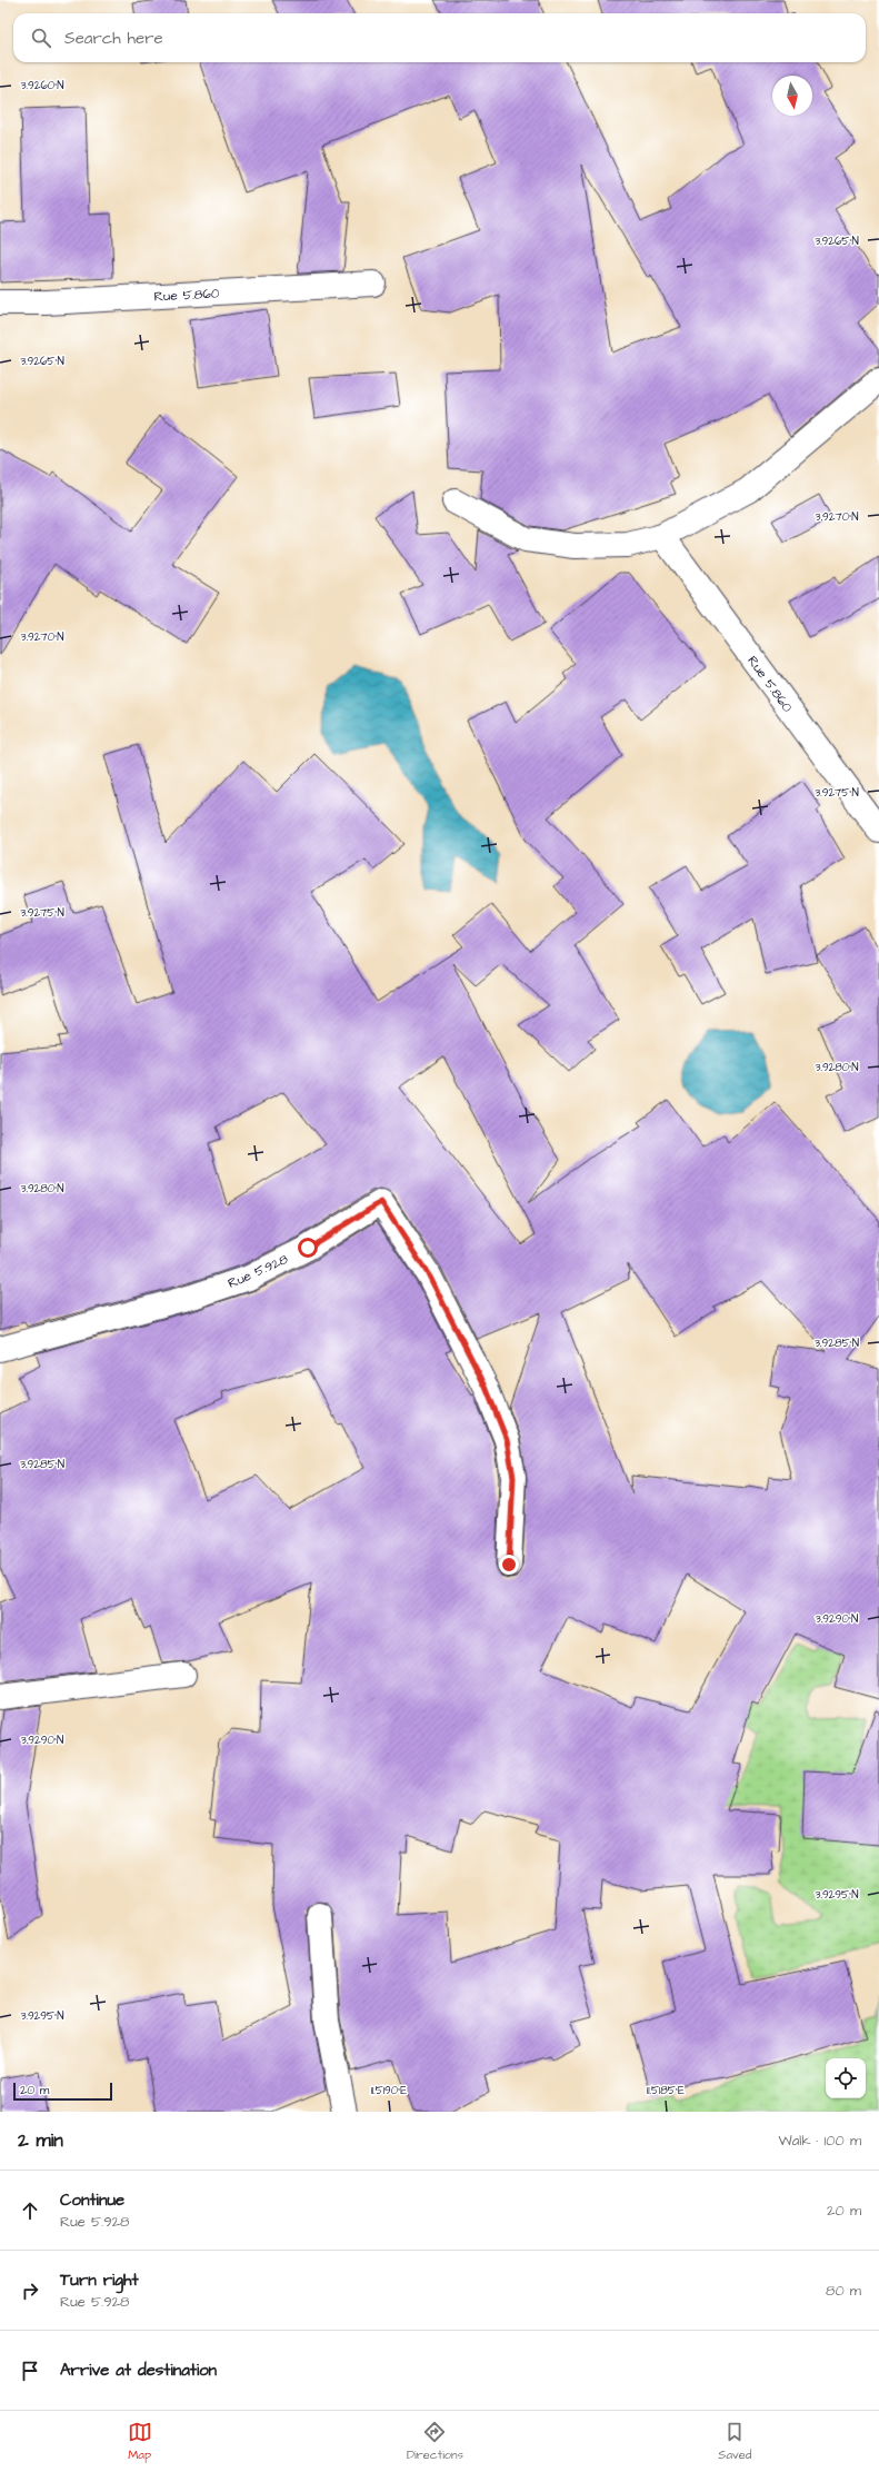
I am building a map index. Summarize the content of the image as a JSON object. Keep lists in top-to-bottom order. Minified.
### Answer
{"streets":{"street":["Rue 5.860","Rue 5.928"]},"scale_bar":"20 m","north":"bottom","page":{"search":"Search here","scale":"20 m","heading":["2 min","Walk · 100 m"],"list":[["Continue","Rue 5.928","20 m"],["Turn right","Rue 5.928","80 m"],"Arrive at destination"],"nav":["Map","Directions","Saved"]},"coordinates":["3.9260°N","3.9265°N","3.9270°N","3.9275°N","3.9280°N","3.9285°N","3.9290°N","3.9295°N","11.5190°E","11.5185°E"]}
